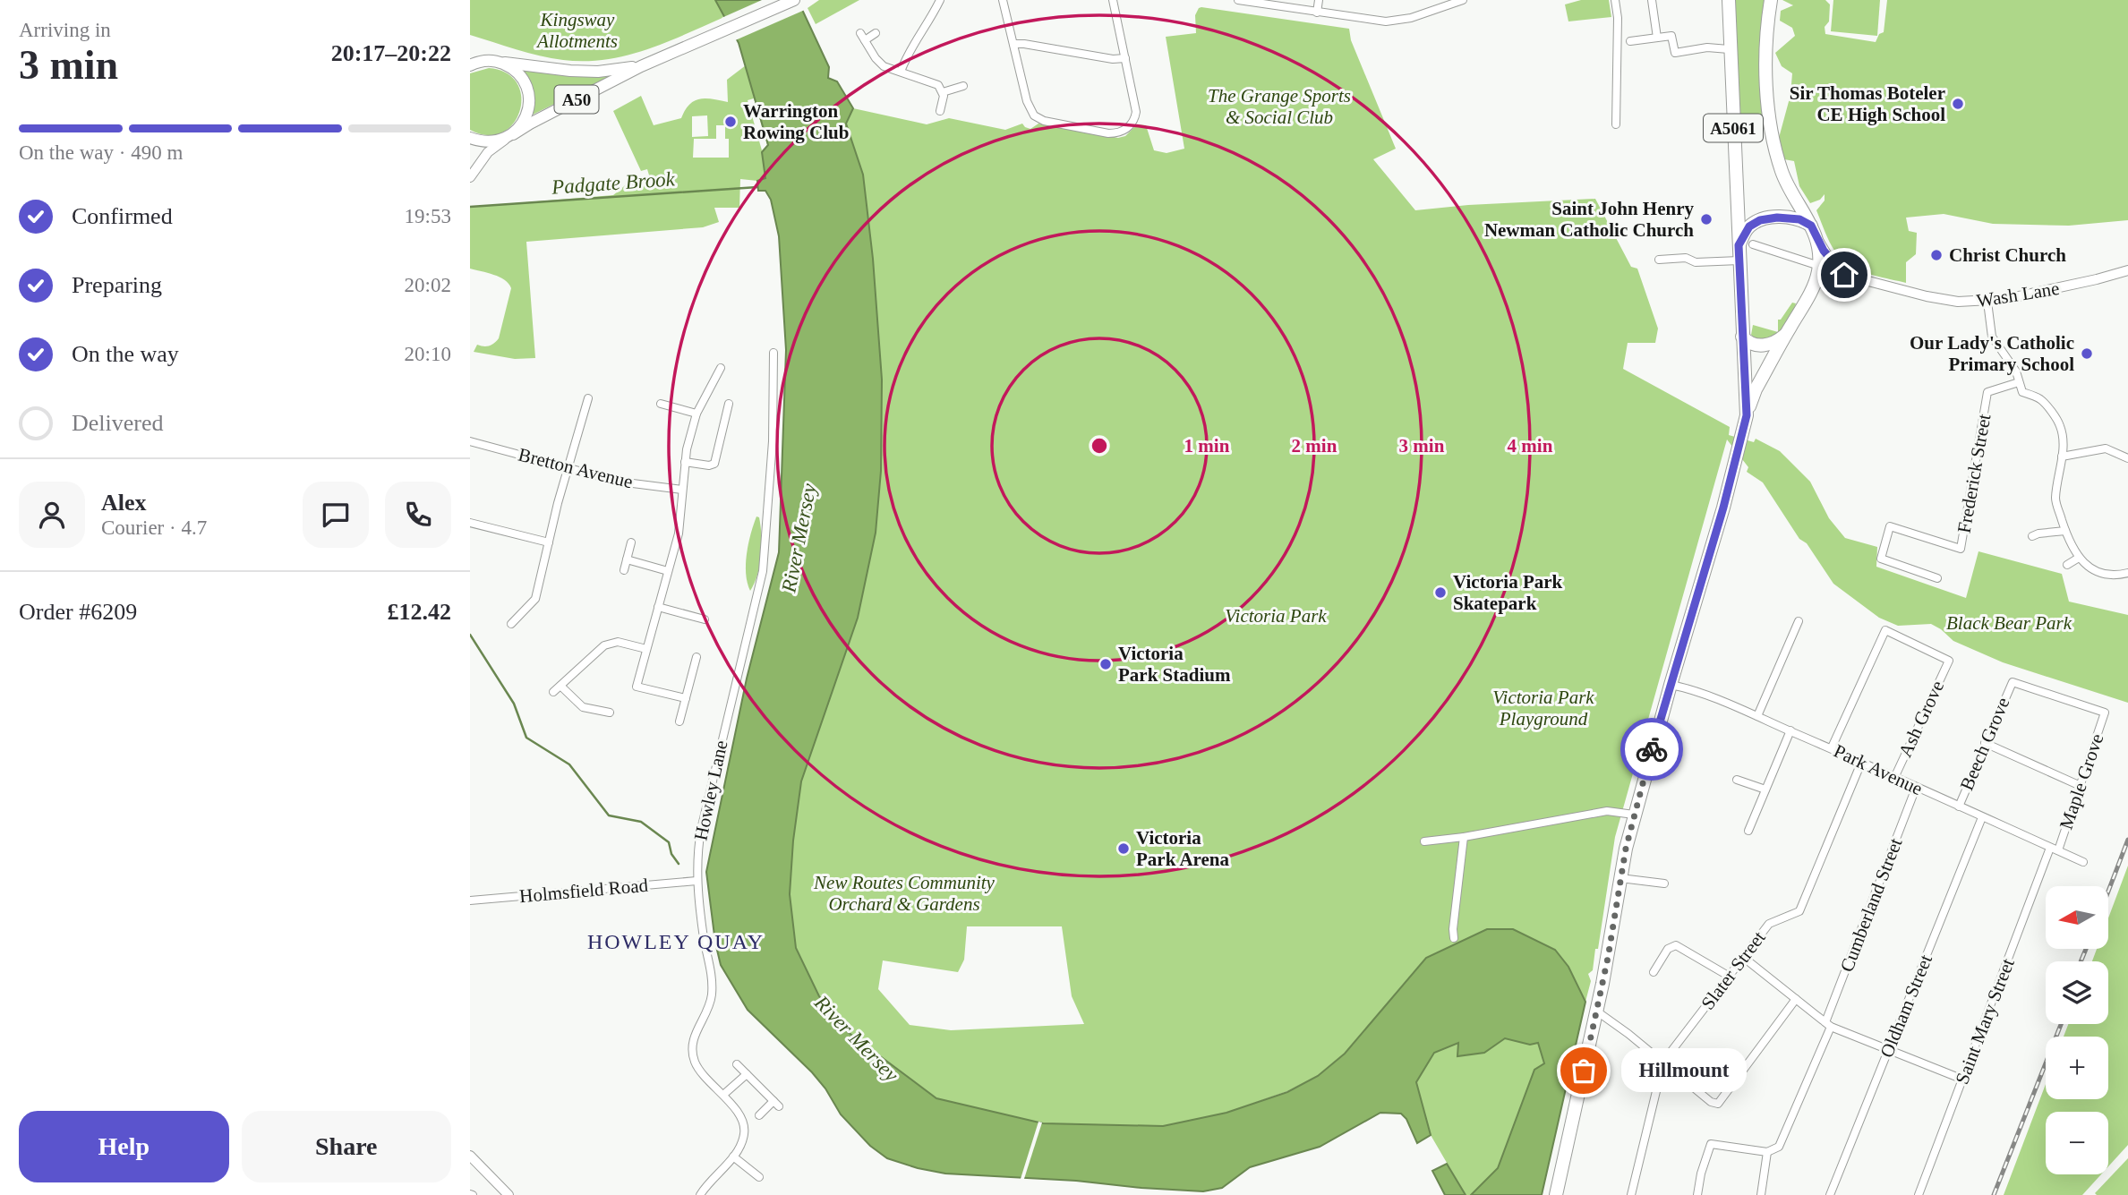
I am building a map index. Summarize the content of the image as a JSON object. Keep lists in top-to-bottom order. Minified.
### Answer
{"streets":{"highway":["A5061"],"main road":["A50"],"street":["Wash Lane","Bretton Avenue","Frederick Street","Ash Grove","Beech Grove","Park Avenue","Maple Grove","Howley Lane","Holmsfield Road","Cumberland Street","Slater Street","Oldham Street","Saint Mary Street"]},"crossings":[["A5061","Park Avenue"],["Ash Grove","Park Avenue"],["Beech Grove","Park Avenue"],["Beech Grove","Maple Grove"],["Park Avenue","Maple Grove"],["Park Avenue","Cumberland Street"],["Park Avenue","Slater Street"],["Park Avenue","Oldham Street"],["Park Avenue","Saint Mary Street"],["Maple Grove","Saint Mary Street"],["Howley Lane","Holmsfield Road"]],"districts":["HOWLEY QUAY"],"water":["Padgate Brook","River Mersey"],"parks":["Kingsway Allotments","The Grange Sports & Social Club","Victoria Park","Black Bear Park","Victoria Park Playground","New Routes Community Orchard & Gardens"],"places":["Sir Thomas Boteler CE High School","Warrington Rowing Club","Saint John Henry Newman Catholic Church","Christ Church","Our Lady's Catholic Primary School","Victoria Park Skatepark","Victoria Park Stadium","Victoria Park Arena","Hillmount"],"north":"left","page":{"heading":["3 min","Arriving in","20:17–20:22"],"panel":["Alex","Courier · 4.7","Order #6209","£12.42"],"bar":"On the way · 490 m","list":[["Confirmed","19:53"],["Preparing","20:02"],["On the way","20:10"],"Delivered"],"map_buttons":["+","−"],"bubble":"Hillmount","buttons":["Help","Share"]},"rings":["1 min","2 min","3 min","4 min"]}
